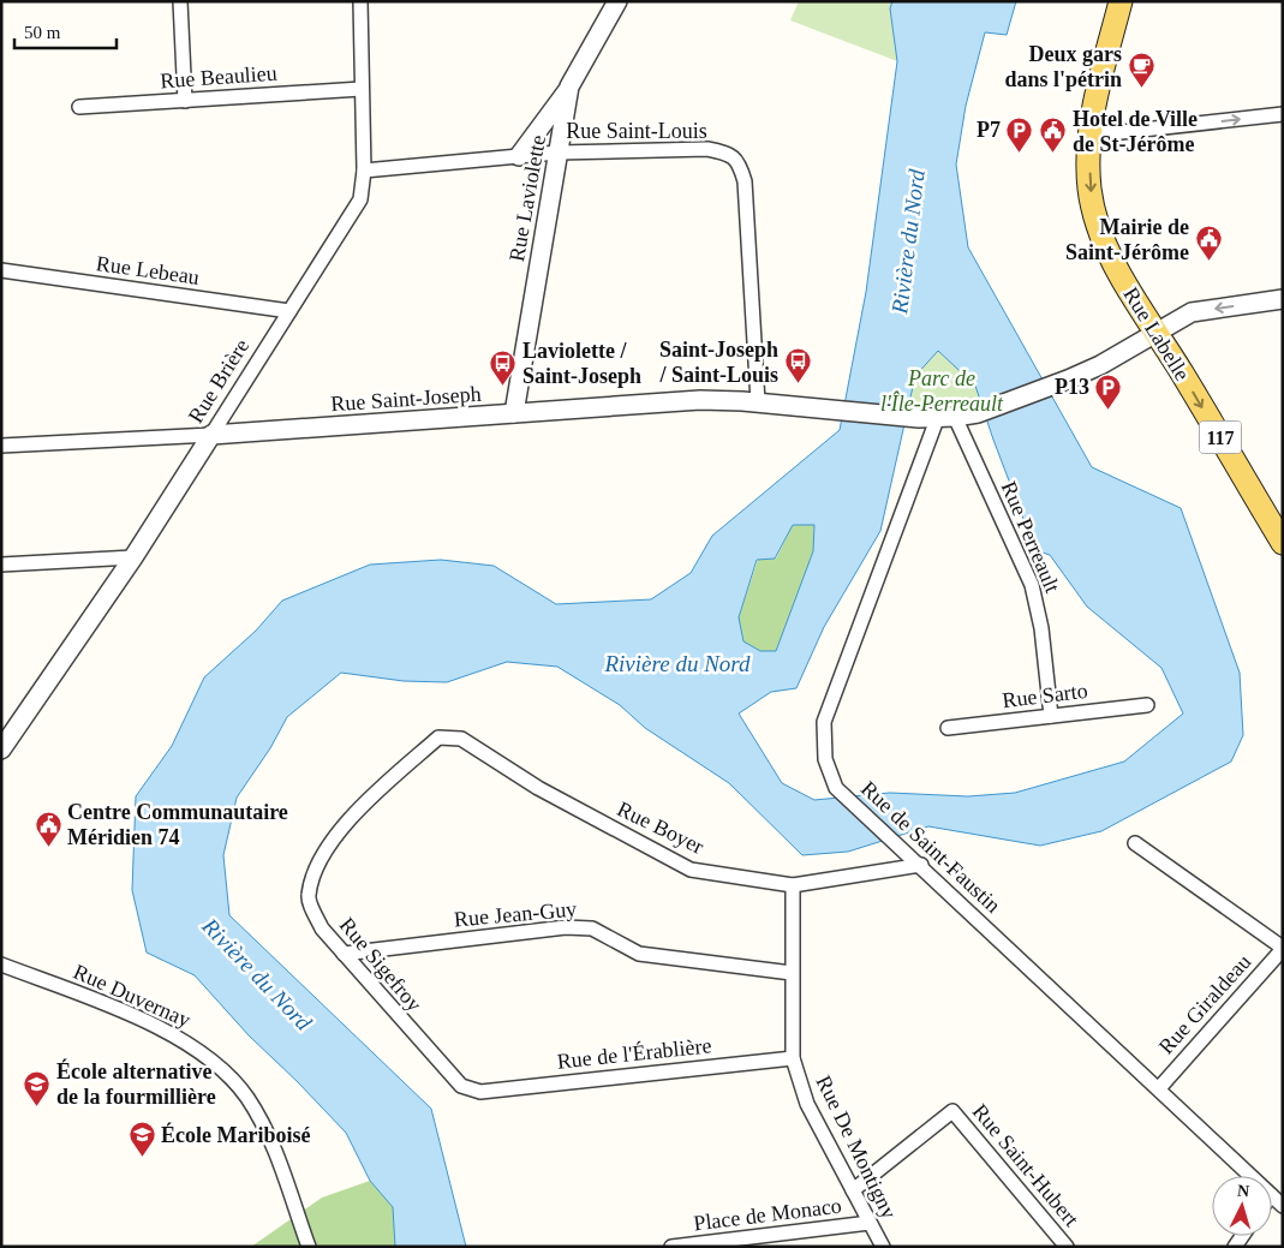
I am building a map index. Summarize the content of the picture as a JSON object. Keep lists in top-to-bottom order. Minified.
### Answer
{"streets":{"main road":["Rue Labelle","117"],"street":["Rue Beaulieu","Rue Saint-Louis","Rue Laviolette","Rue Lebeau","Rue Brière","Rue Saint-Joseph","Rue Perreault","Rue Sarto","Rue Boyer","Rue de Saint-Faustin","Rue Jean-Guy","Rue Sigefroy","Rue Duvernay","Rue Giraldeau","Rue de l'Érablière","Rue De Montigny","Rue Saint-Hubert","Place de Monaco"]},"crossings":[["Rue Beaulieu","Rue Brière"],["Rue Saint-Louis","Rue Laviolette"],["Rue Saint-Louis","Rue Brière"],["Rue Saint-Louis","Rue Saint-Joseph"],["Rue Laviolette","Rue Saint-Joseph"],["Rue Lebeau","Rue Brière"],["Rue Brière","Rue Saint-Joseph"],["Rue Saint-Joseph","Rue Perreault"],["Rue Saint-Joseph","Rue de Saint-Faustin"],["Rue Perreault","Rue Sarto"],["Rue Perreault","Rue de Saint-Faustin"],["Rue Boyer","Rue de Saint-Faustin"],["Rue Boyer","Rue Sigefroy"],["Rue Boyer","Rue De Montigny"],["Rue de Saint-Faustin","Rue Giraldeau"],["Rue Jean-Guy","Rue Sigefroy"],["Rue Jean-Guy","Rue De Montigny"],["Rue Sigefroy","Rue de l'Érablière"],["Rue de l'Érablière","Rue De Montigny"],["Rue De Montigny","Rue Saint-Hubert"],["Rue De Montigny","Place de Monaco"]],"one_way":["Rue Labelle"],"water":["Rivière du Nord"],"parks":["Parc de l'Île-Perreault"],"places":{"cafe":["Deux gars dans l'pétrin"],"parking":["P7","P13"],"public building":["Hotel de Ville de St-Jérôme","Mairie de Saint-Jérôme","Centre Communautaire Méridien 74"],"bus stop":["Saint-Joseph / Saint-Louis","Laviolette / Saint-Joseph"],"school or university":["École alternative de la fourmillière","École Mariboisé"]},"scale_bar":"50 m","north":"top"}
